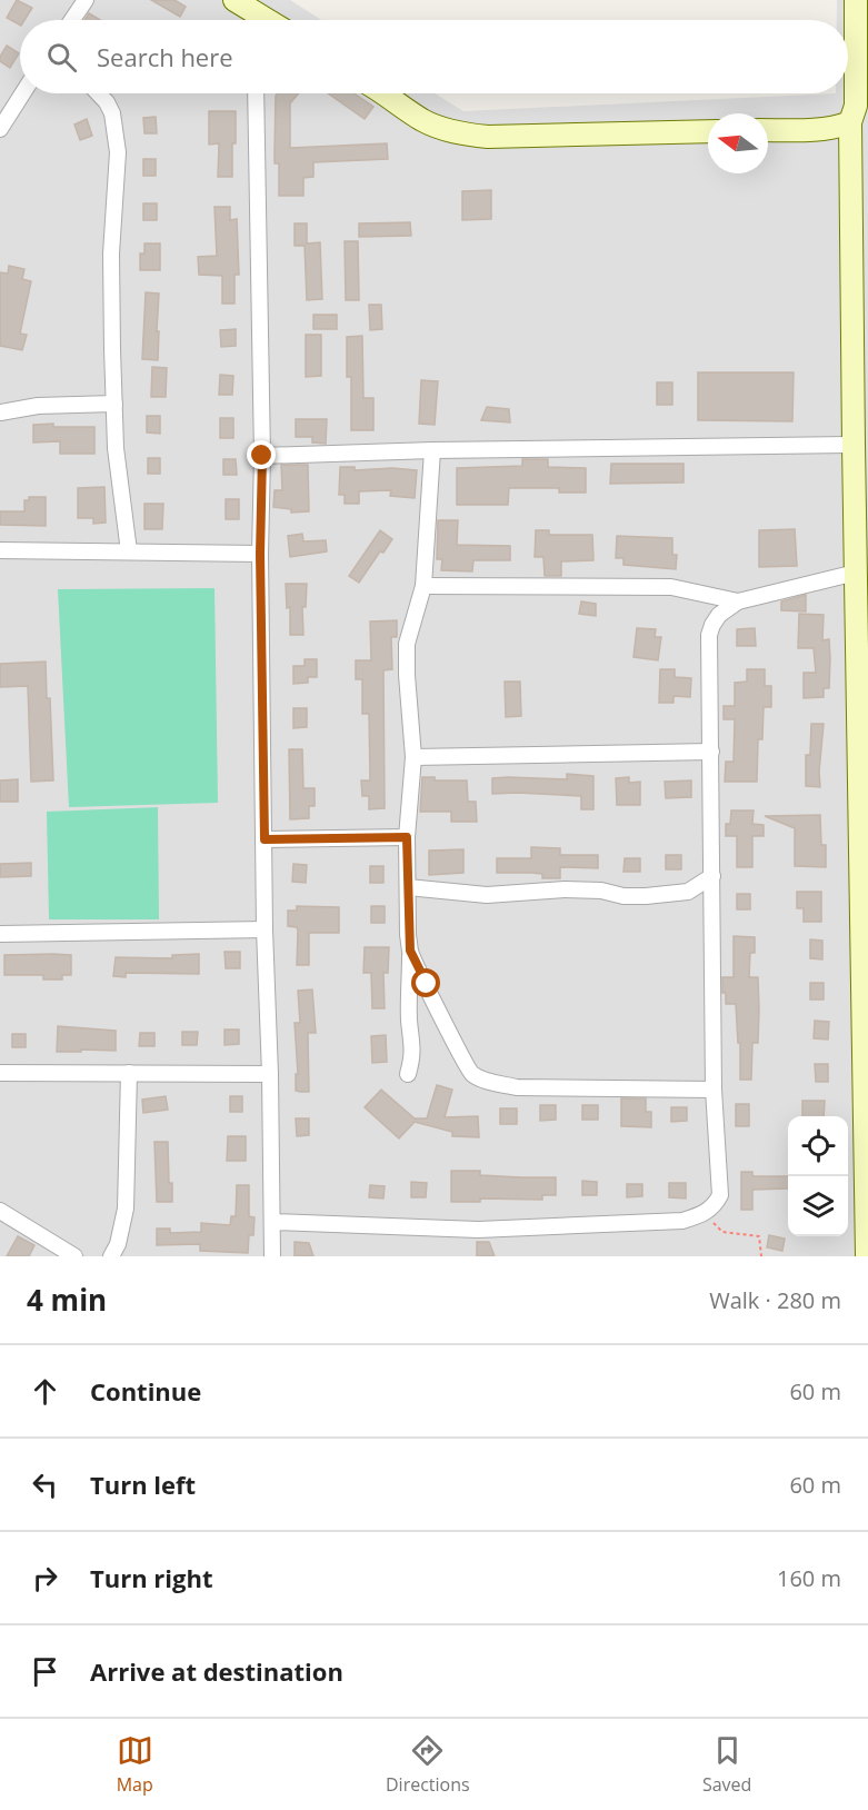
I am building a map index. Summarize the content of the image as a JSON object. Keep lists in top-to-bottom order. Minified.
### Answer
{"north":"left","page":{"search":"Search here","heading":["4 min","Walk · 280 m"],"list":[["Continue","60 m"],["Turn left","60 m"],["Turn right","160 m"],"Arrive at destination"],"nav":["Map","Directions","Saved"]}}
